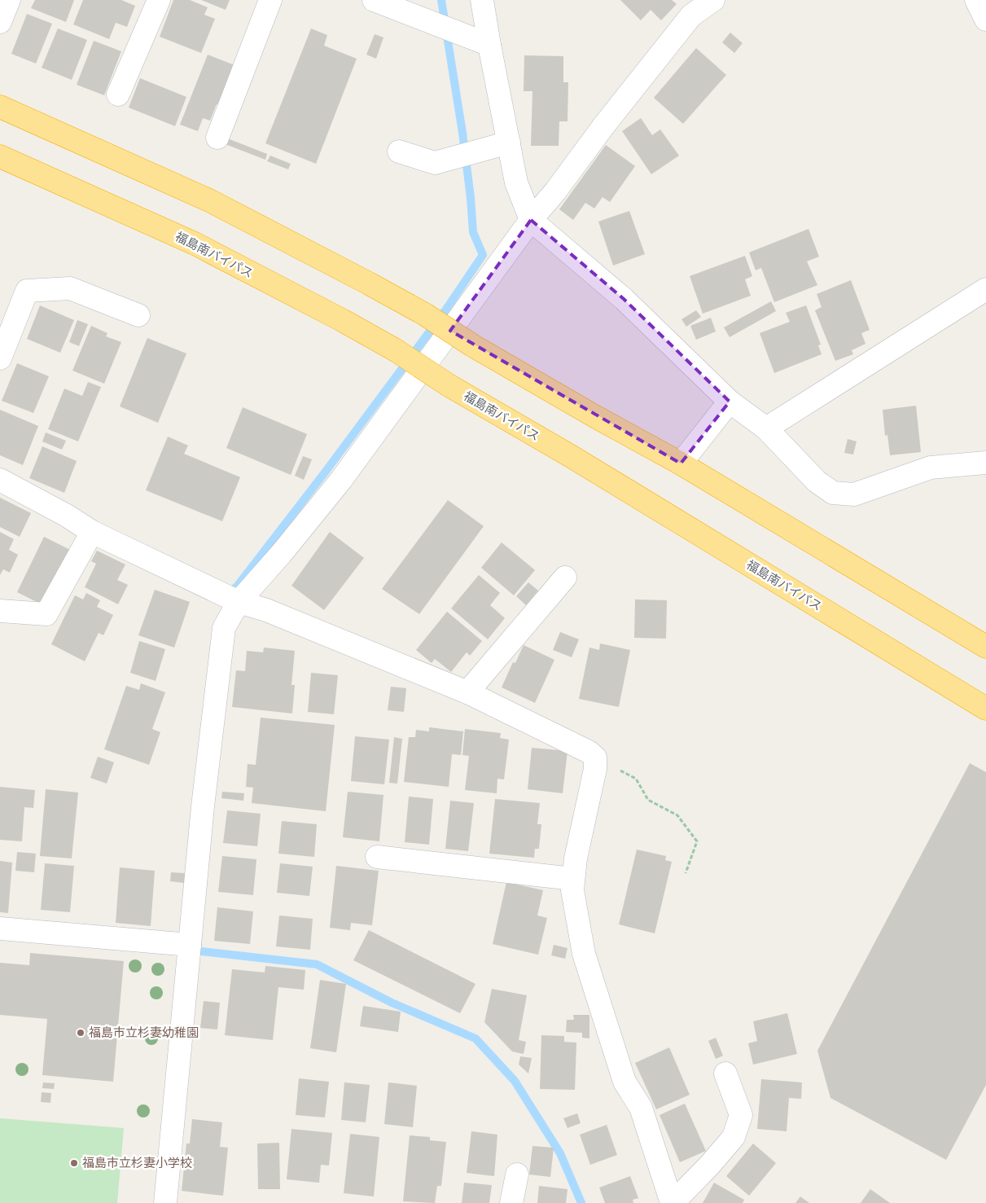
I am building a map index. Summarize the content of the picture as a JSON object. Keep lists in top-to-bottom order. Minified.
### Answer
{"streets":{"highway":["福島南バイパス"]},"places":["福島市立杉妻幼稚園","福島市立杉妻小学校"]}
